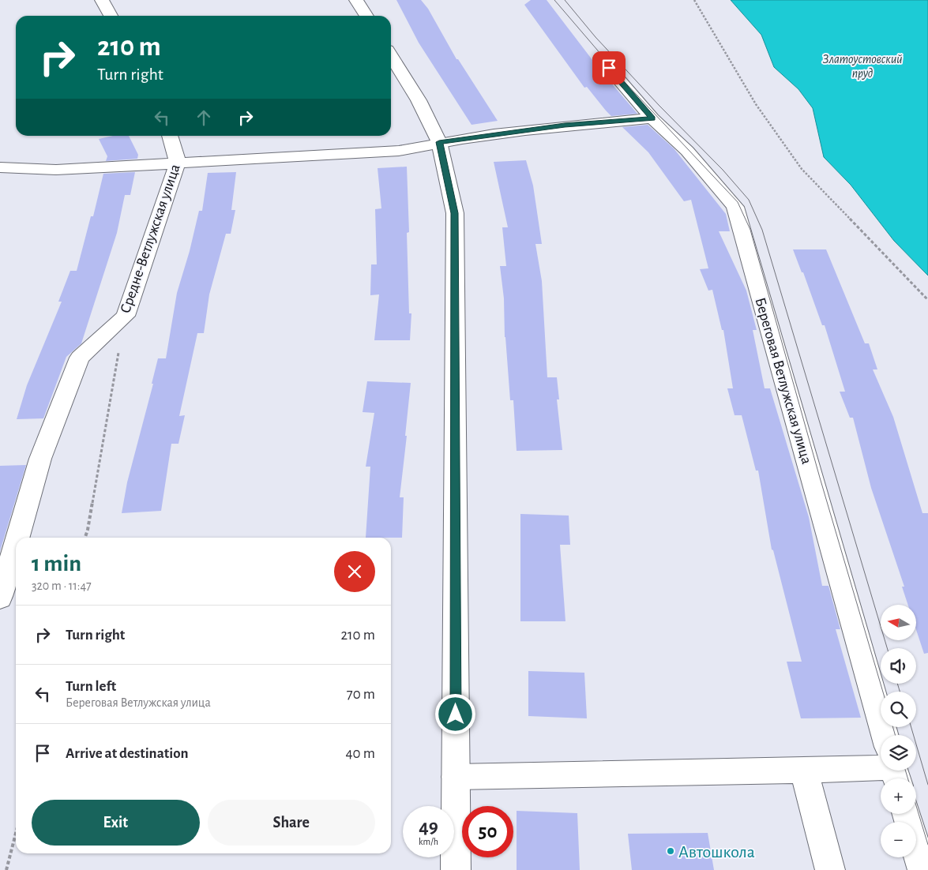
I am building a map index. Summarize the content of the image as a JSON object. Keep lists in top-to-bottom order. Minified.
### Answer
{"streets":{"street":["Средне-Ветлужская улица","Береговая Ветлужская улица"]},"water":["Златоустовский пруд"],"places":["Автошкола"],"north":"left","page":{"turn":["210 m","Turn right"],"heading":["1 min","320 m · 11:47"],"map_buttons":["+","−"],"list":[{"name":"Turn right","value":"210 m"},{"name":"Turn left","note":"Береговая Ветлужская улица","value":"70 m"},{"name":"Arrive at destination","value":"40 m"}],"buttons":["Exit","Share"],"speed":"49 km/h","limit":"50"}}
